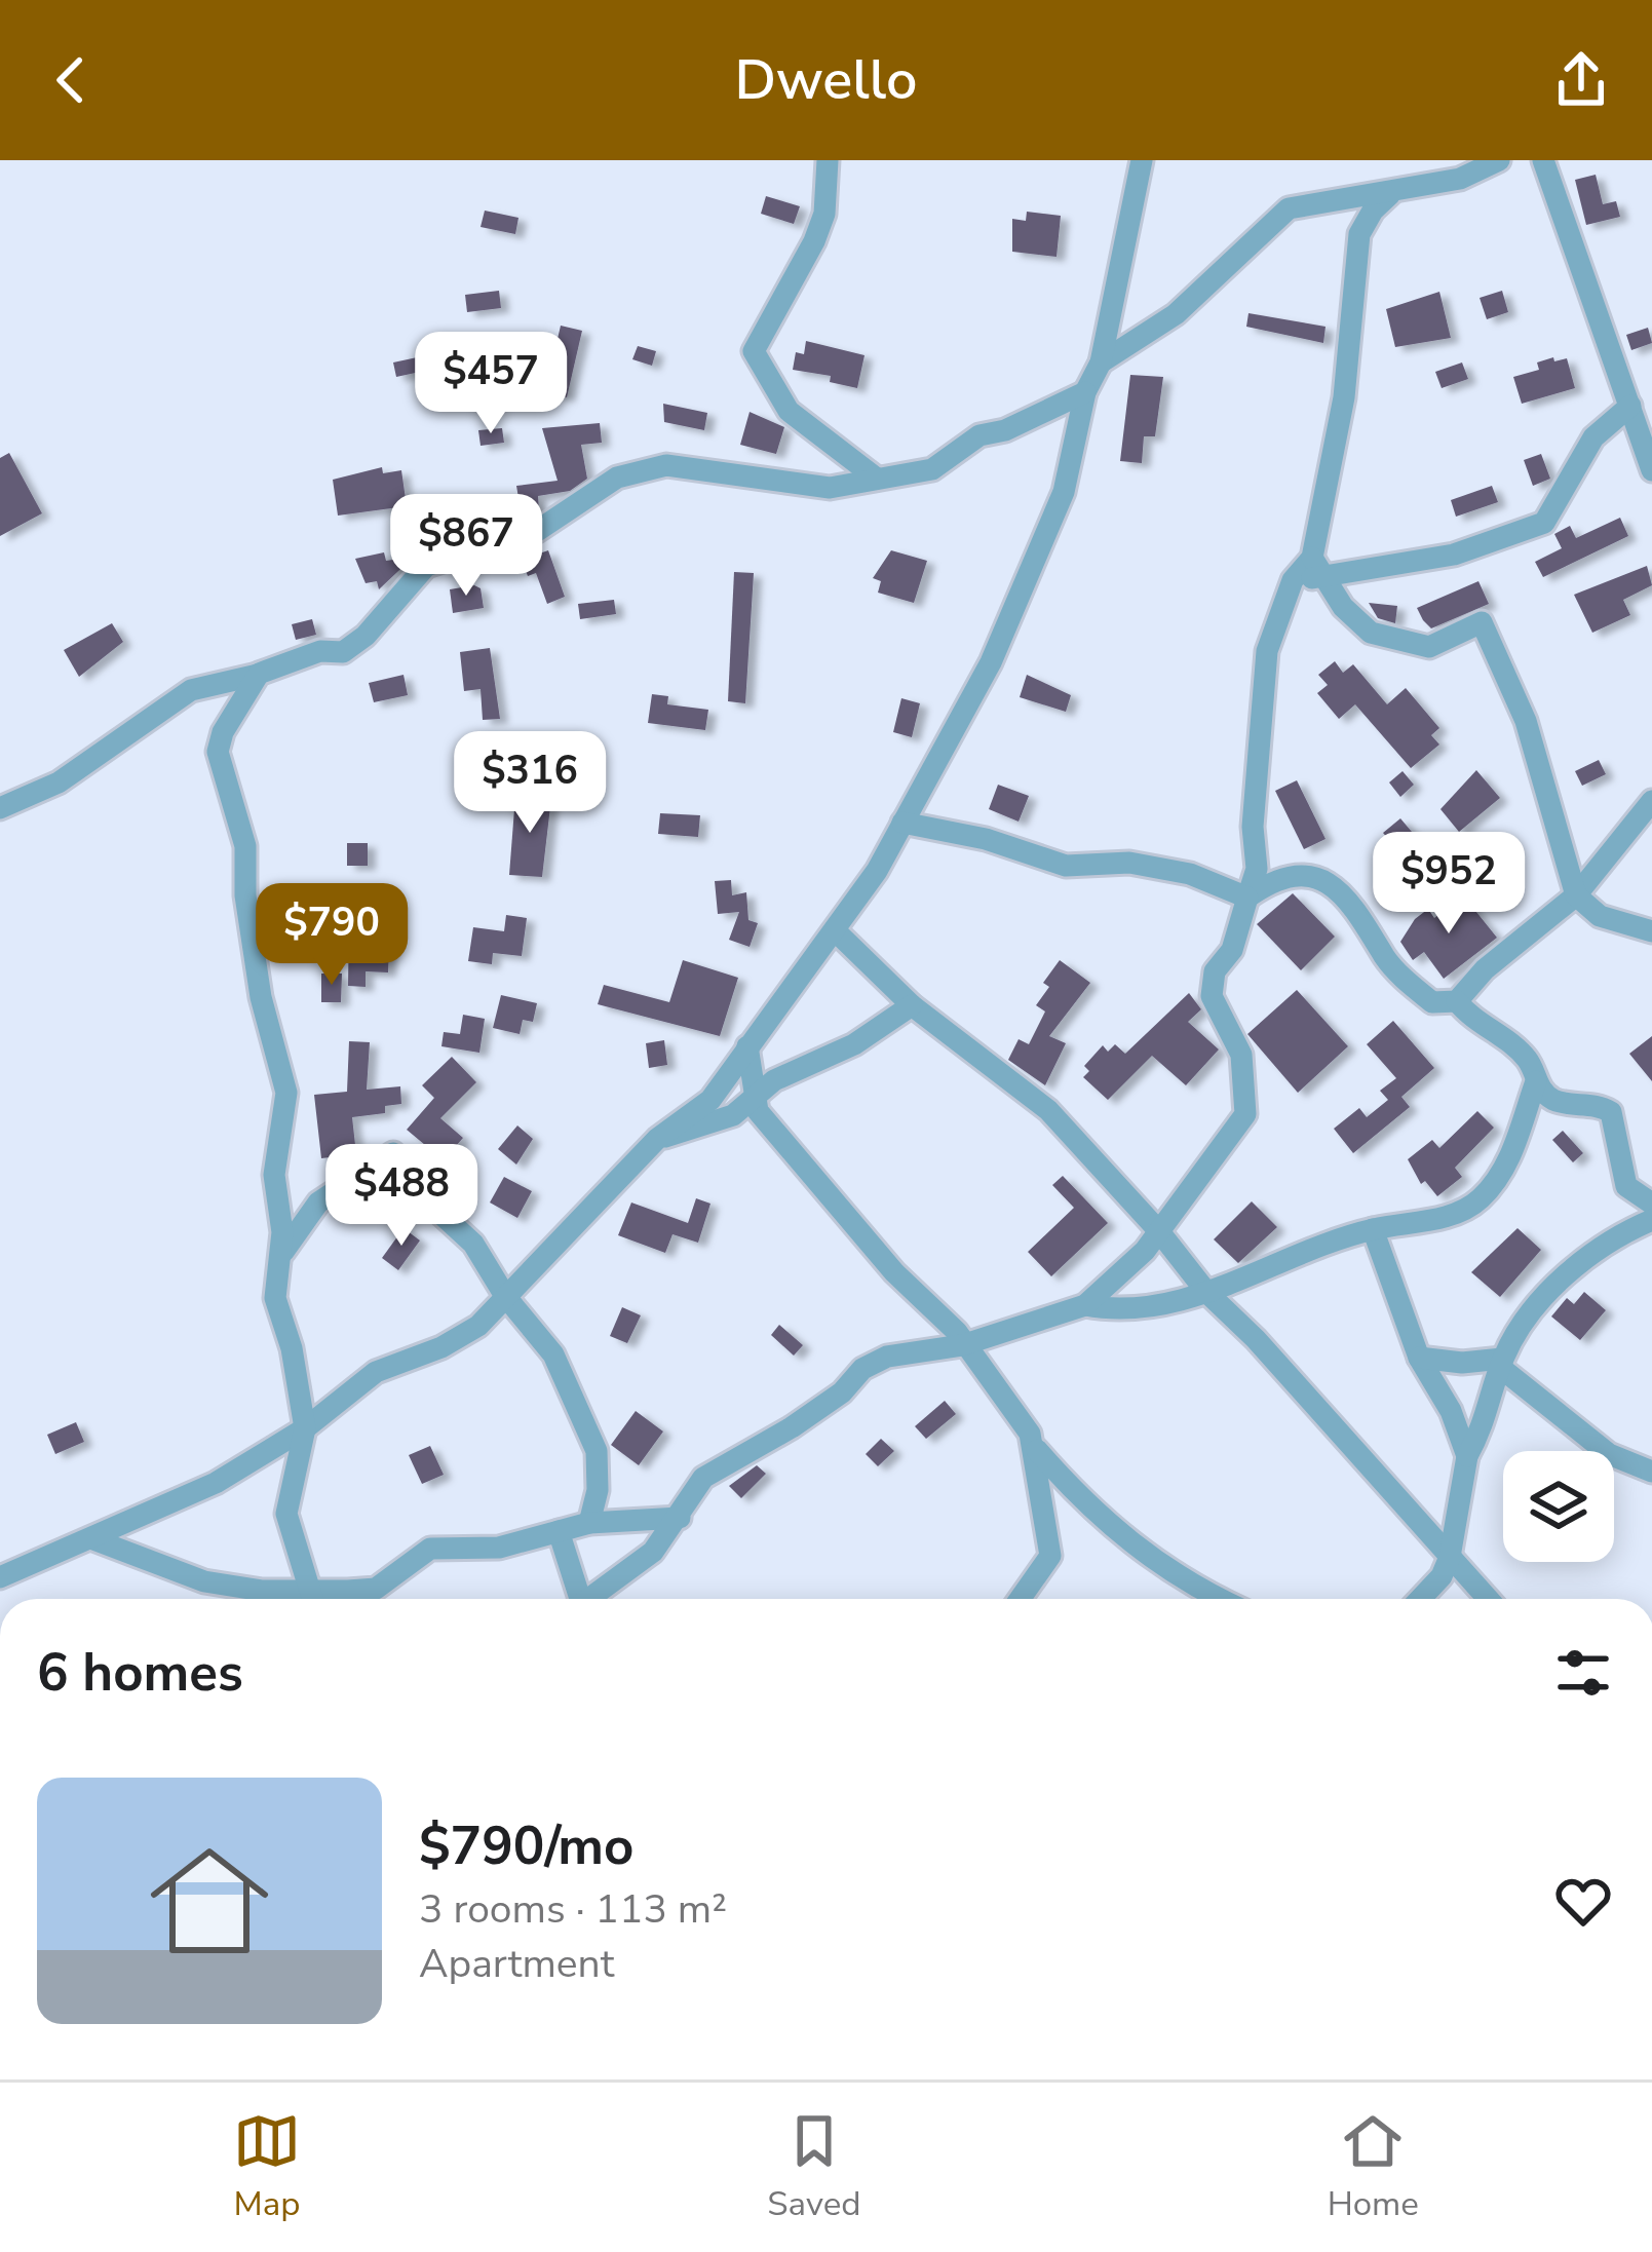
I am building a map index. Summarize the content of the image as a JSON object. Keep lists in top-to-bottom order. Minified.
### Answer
{"page":{"header":"Dwello","price":["$457","$867","$316","$952","$790","$488"],"heading":"6 homes","list":[{"name":"$790/mo","note":"3 rooms · 113 m² · Apartment"}],"tabs":["Map","Saved","Home"]}}
